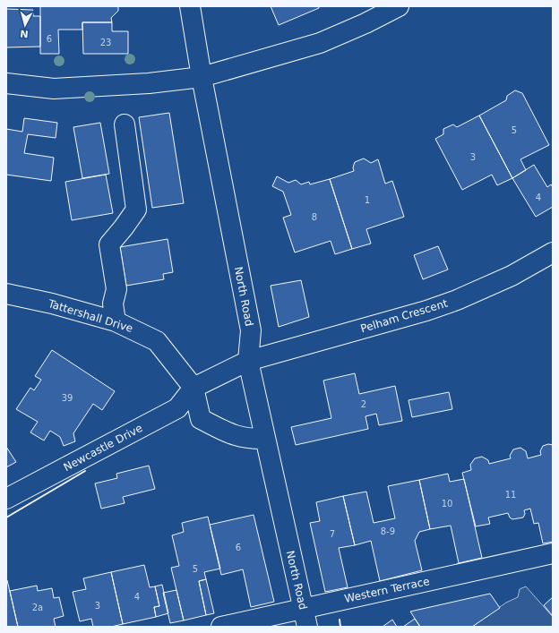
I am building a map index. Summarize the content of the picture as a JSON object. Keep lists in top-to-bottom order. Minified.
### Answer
{"streets":{"street":["North Road","Tattershall Drive","Pelham Crescent","Newcastle Drive","Western Terrace"]},"crossings":[["North Road","Tattershall Drive"],["North Road","Pelham Crescent"],["North Road","Western Terrace"],["Tattershall Drive","Newcastle Drive"]],"house_numbers":["6","23","5","3","4","1","8","39","2","11","10","8-9","7","6","5","4","3","2a"],"north":"bottom"}
